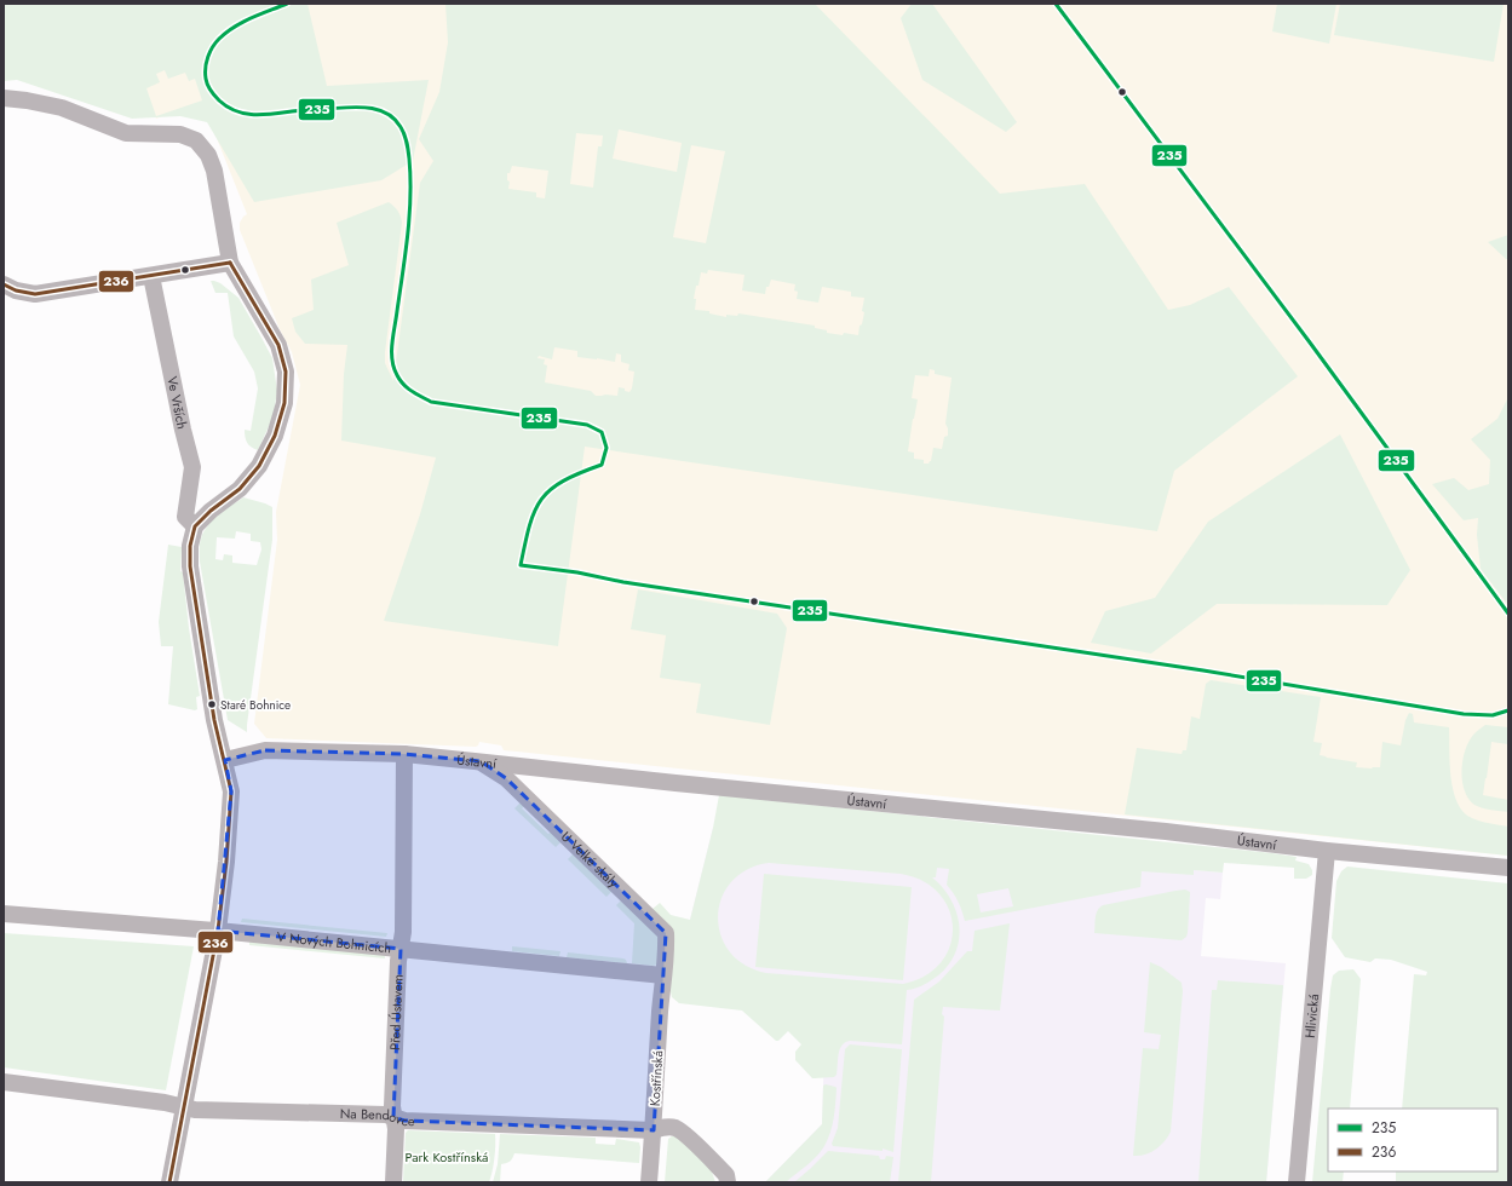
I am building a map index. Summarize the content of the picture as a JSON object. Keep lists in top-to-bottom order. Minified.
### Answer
{"streets":{"street":["Ve Vrších","Ústavní","U Velké skály","V Nových Bohnicích","Před Ústavem","Hlivická","Kostřínská","Na Bendovce"]},"crossings":[["Ústavní","U Velké skály"],["Ústavní","Před Ústavem"],["Ústavní","Hlivická"],["U Velké skály","V Nových Bohnicích"],["U Velké skály","Kostřínská"],["V Nových Bohnicích","Před Ústavem"],["V Nových Bohnicích","Kostřínská"],["Před Ústavem","Na Bendovce"],["Kostřínská","Na Bendovce"]],"parks":["Park Kostřínská"],"places":["Staré Bohnice"],"lines":["transit line 235","transit line 236"],"legend":["235","236"]}
